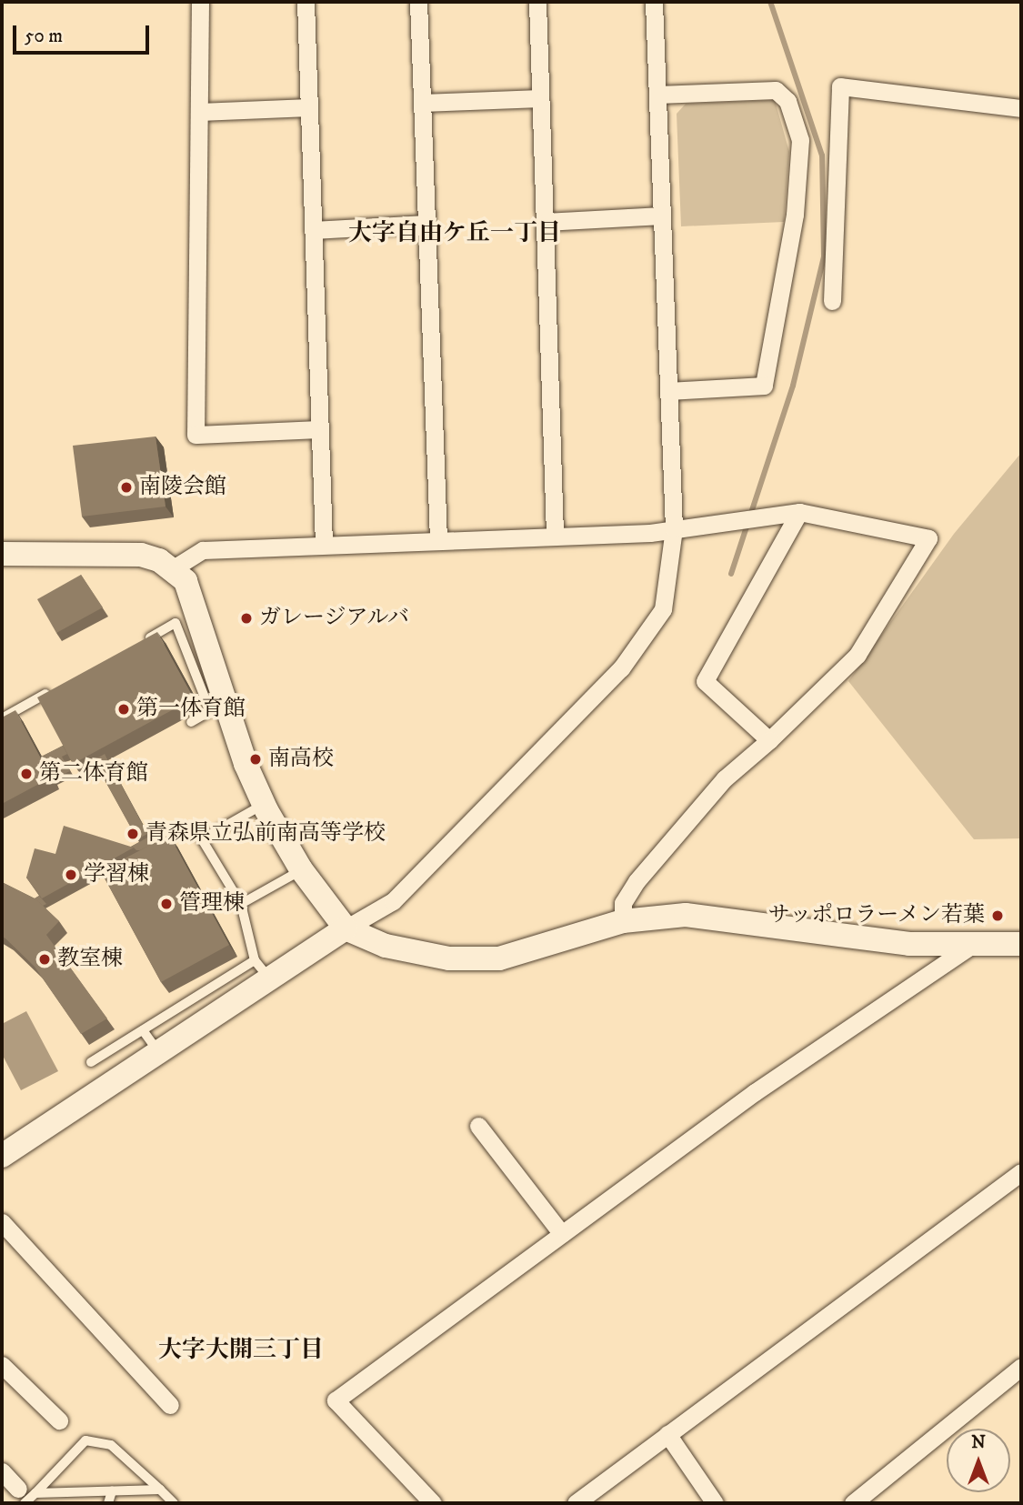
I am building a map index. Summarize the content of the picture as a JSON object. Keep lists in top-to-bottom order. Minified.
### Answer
{"districts":["大字自由ケ丘一丁目","大字大開三丁目"],"places":["南陵会館","ガレージアルバ","第一体育館","南高校","第二体育館","青森県立弘前南高等学校","学習棟","管理棟","サッポロラーメン若葉","教室棟"],"scale_bar":"50 m","north":"top"}
